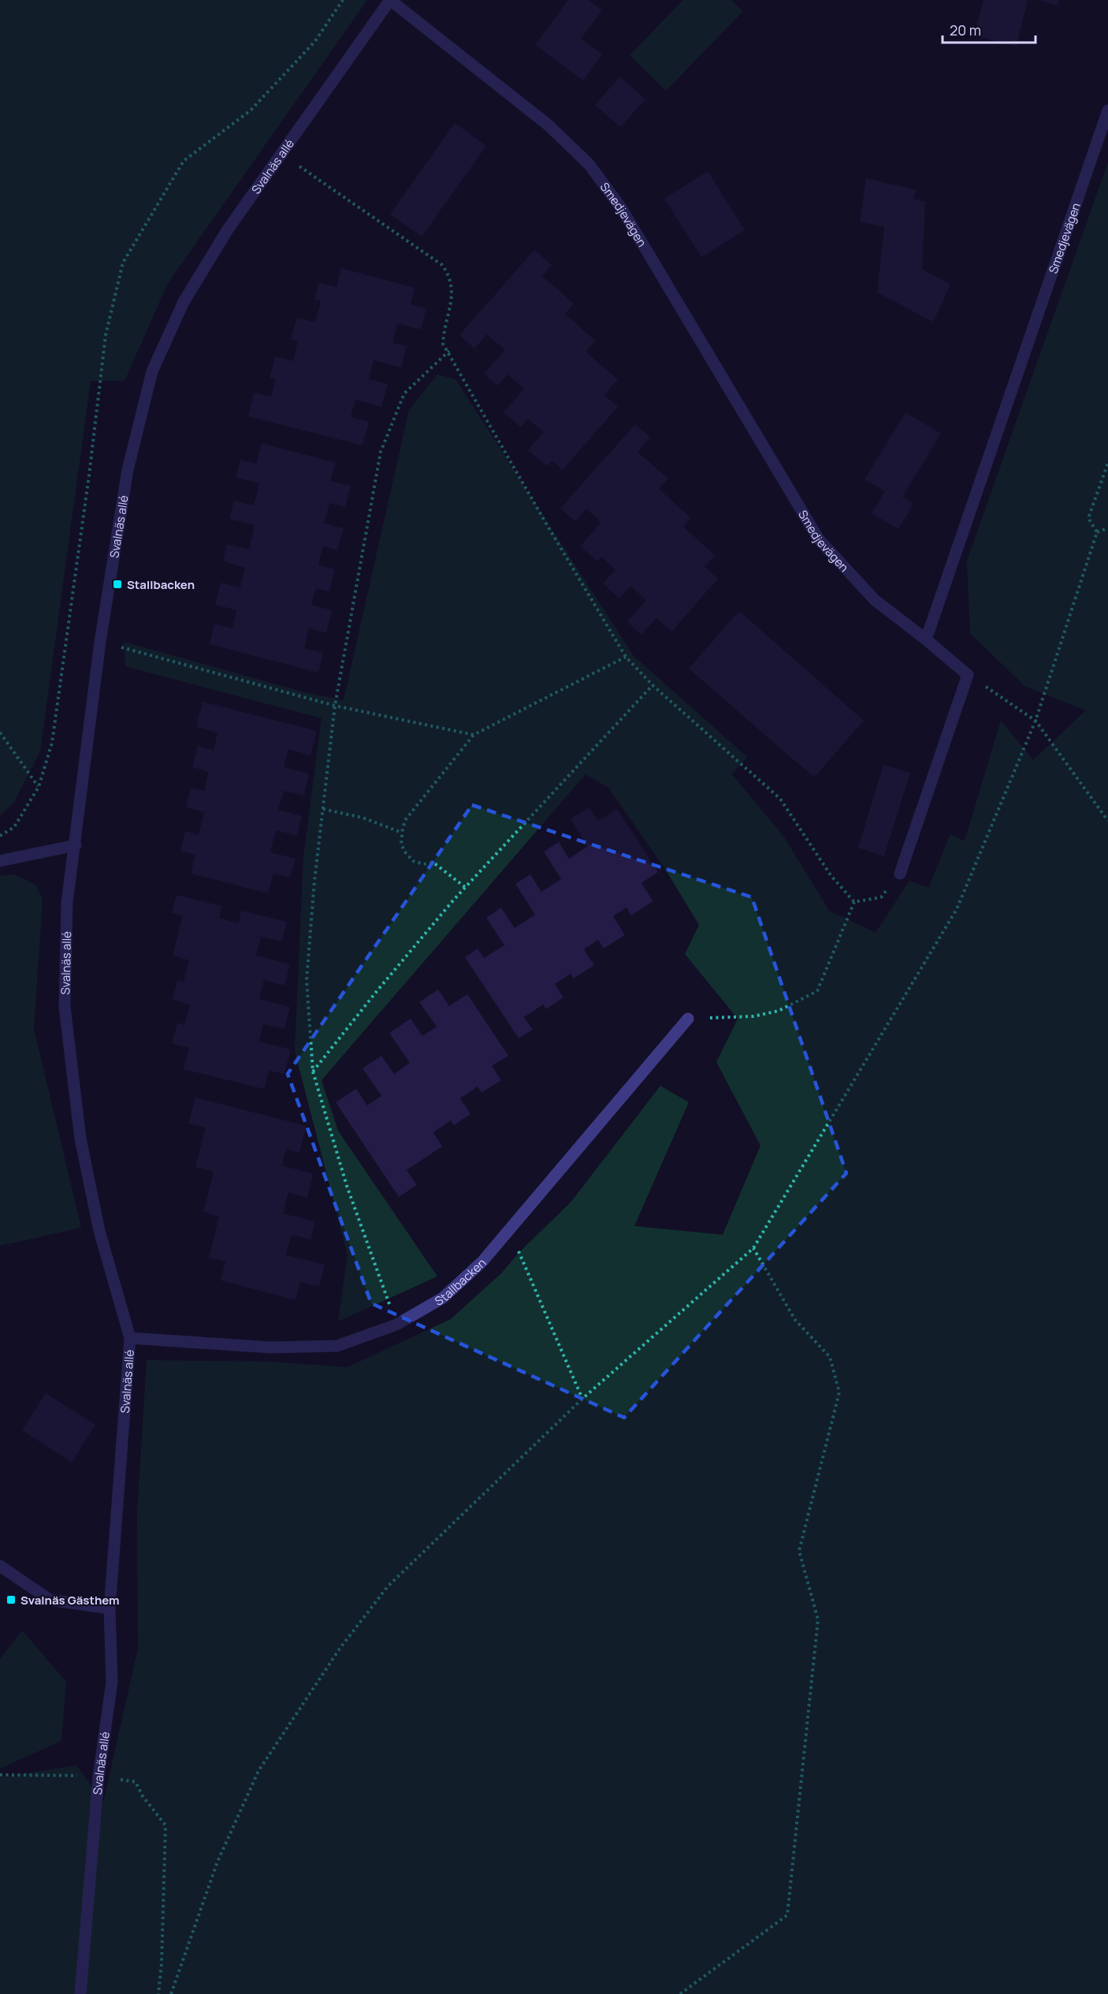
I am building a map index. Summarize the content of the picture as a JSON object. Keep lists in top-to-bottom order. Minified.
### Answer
{"streets":{"street":["Svalnäs allé","Smedjevägen","Stallbacken"]},"crossings":[["Svalnäs allé","Smedjevägen"],["Svalnäs allé","Stallbacken"]],"places":{"transit":["Stallbacken","Svalnäs Gästhem"]},"scale_bar":"20 m"}
